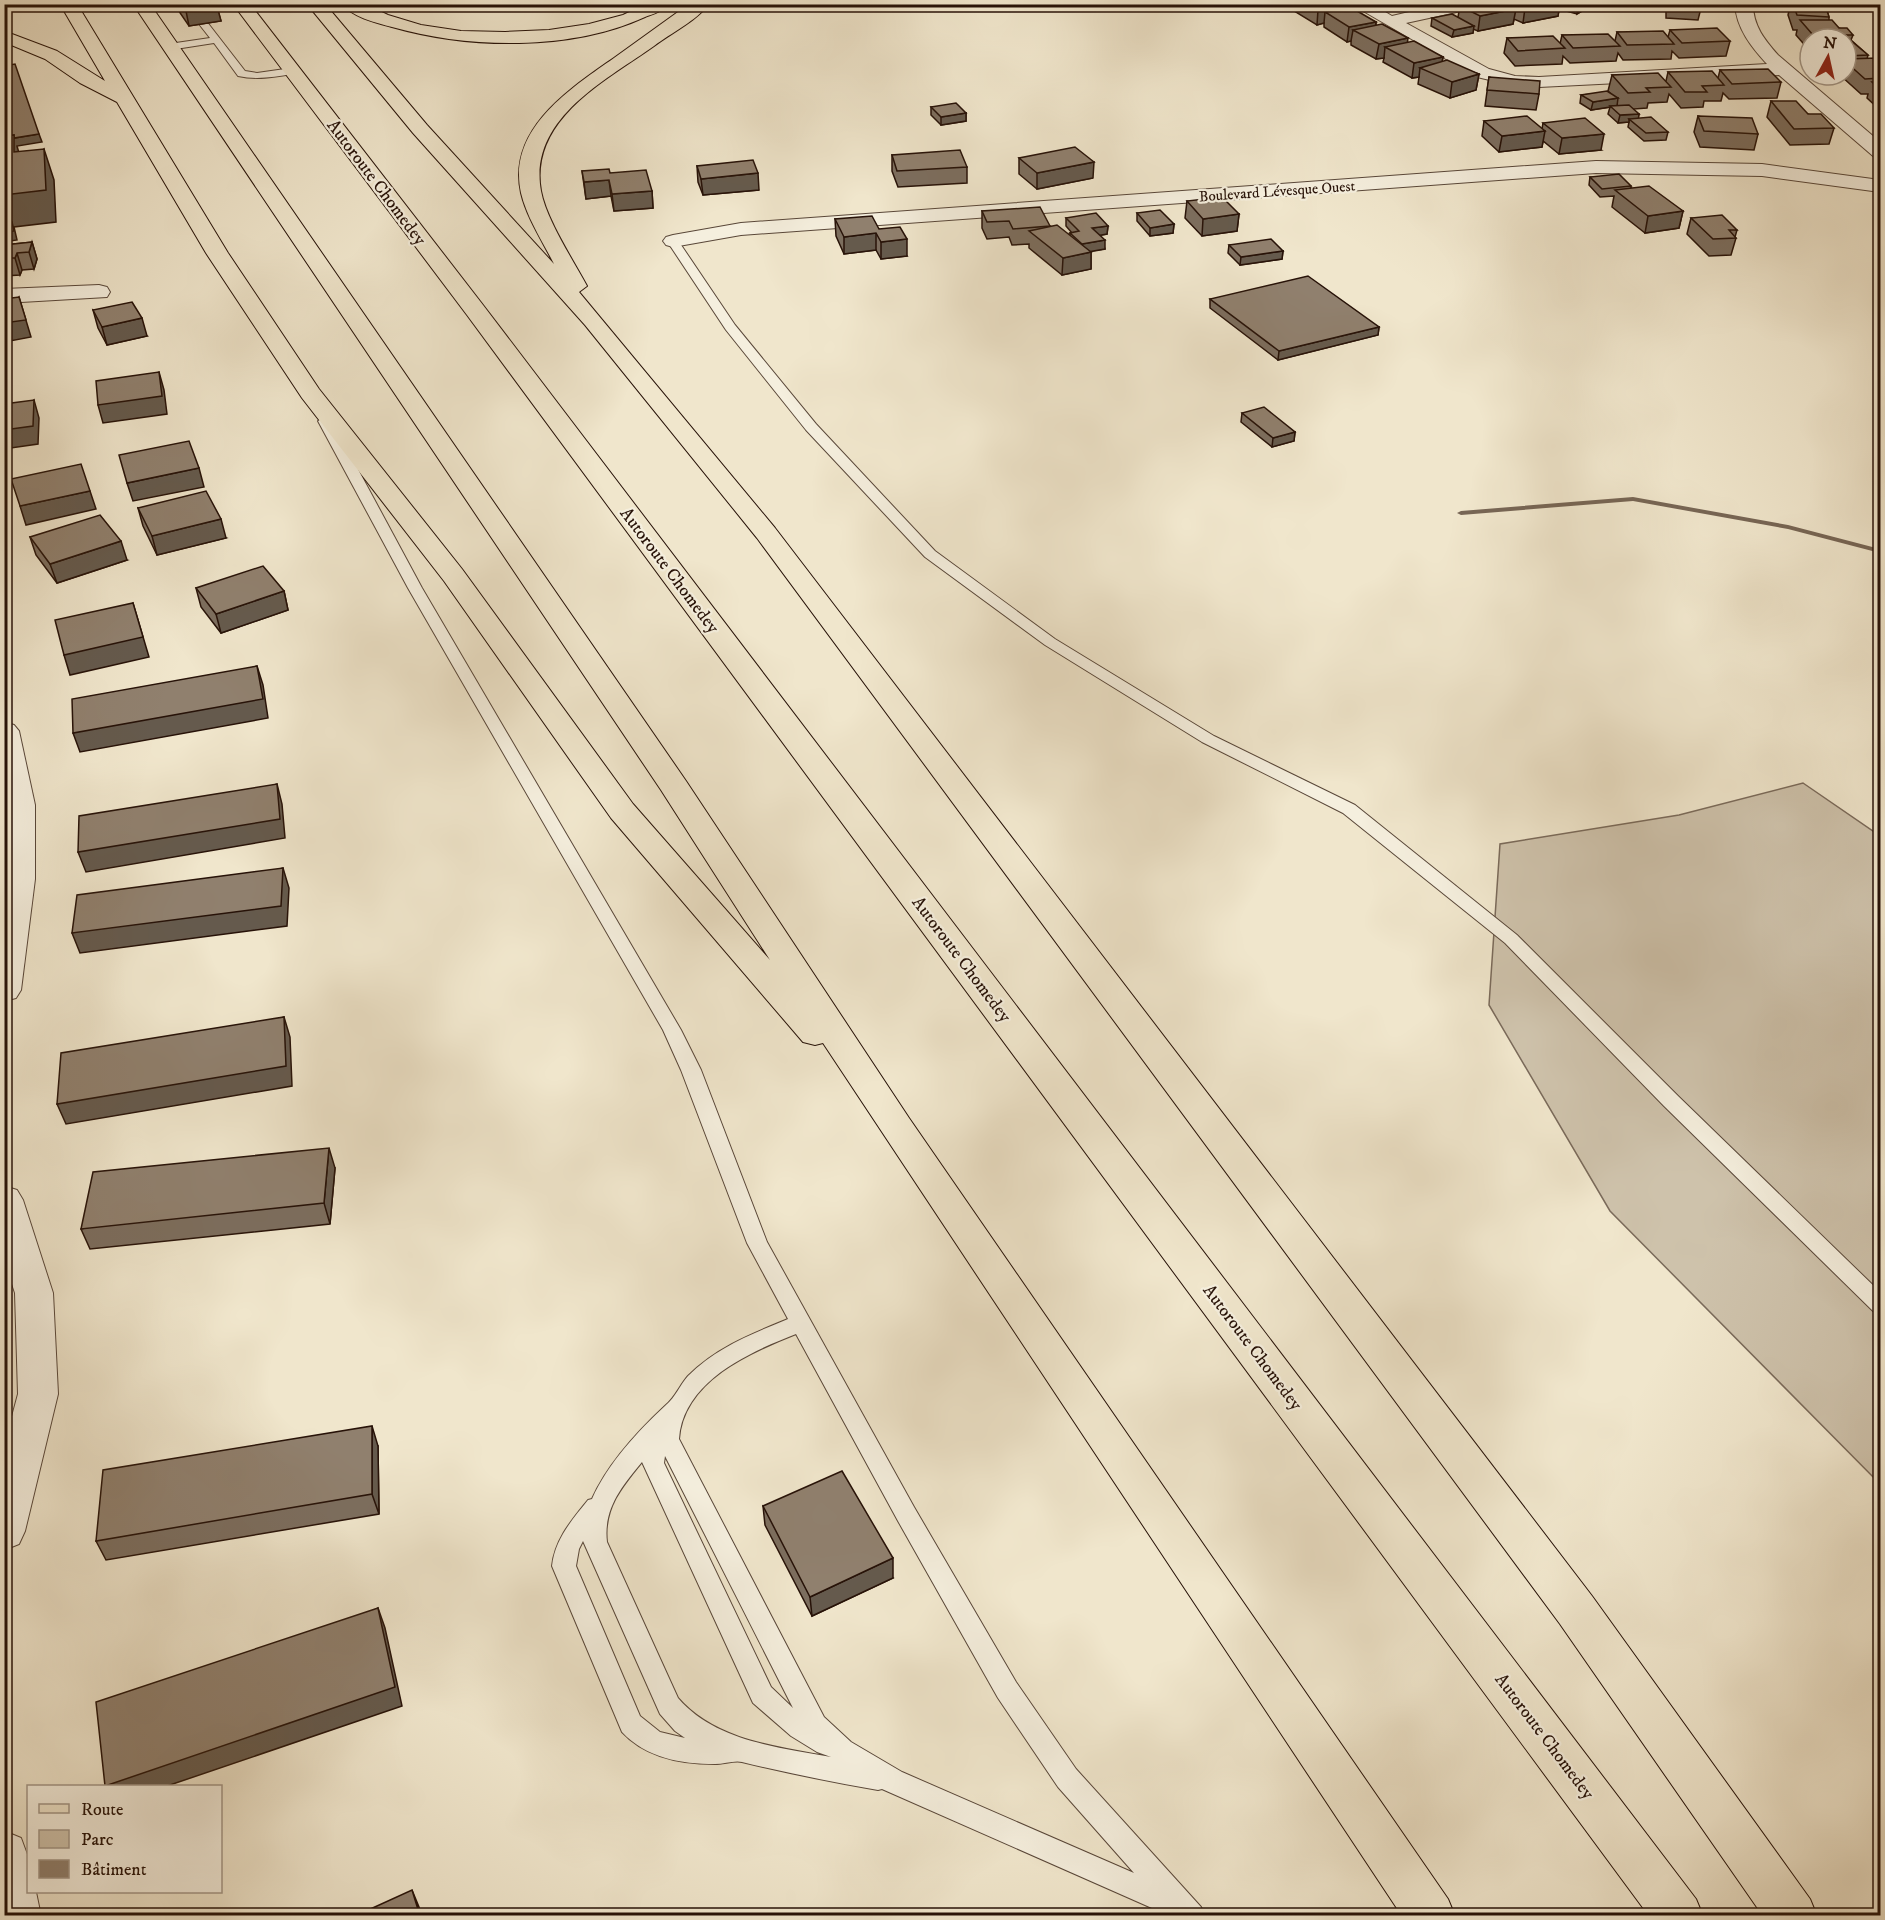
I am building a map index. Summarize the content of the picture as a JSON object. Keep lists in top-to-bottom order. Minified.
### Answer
{"streets":{"main road":["Autoroute Chomedey"],"street":["Boulevard Lévesque Ouest"]},"legend":["Route","Parc","Bâtiment"],"north":"top"}
